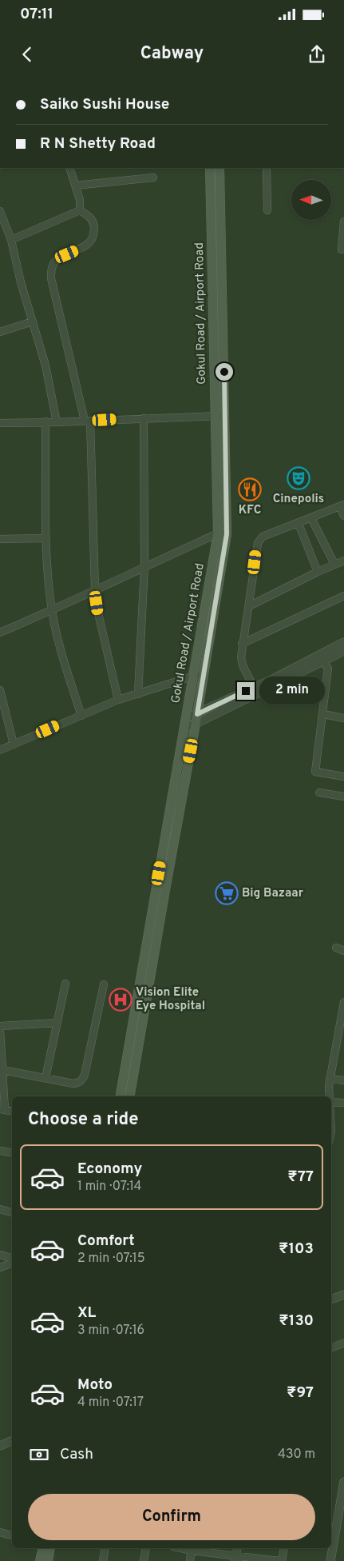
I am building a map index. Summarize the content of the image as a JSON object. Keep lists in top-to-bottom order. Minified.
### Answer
{"streets":{"main road":["Gokul Road / Airport Road"]},"places":{"theatre":["Cinepolis"],"restaurant":["KFC"],"supermarket":["Big Bazaar"],"hospital":["Vision Elite Eye Hospital"]},"north":"left","page":{"status":"07:11","header":"Cabway","banner":["Saiko Sushi House","R N Shetty Road"],"bubble":"2 min","heading":"Choose a ride","list":[{"name":"Economy","note":"1 min · 07:14","value":"₹77"},{"name":"Comfort","note":"2 min · 07:15","value":"₹103"},{"name":"XL","note":"3 min · 07:16","value":"₹130"},{"name":"Moto","note":"4 min · 07:17","value":"₹97"}],"pay":["Cash","430 m"],"buttons":"Confirm"}}
